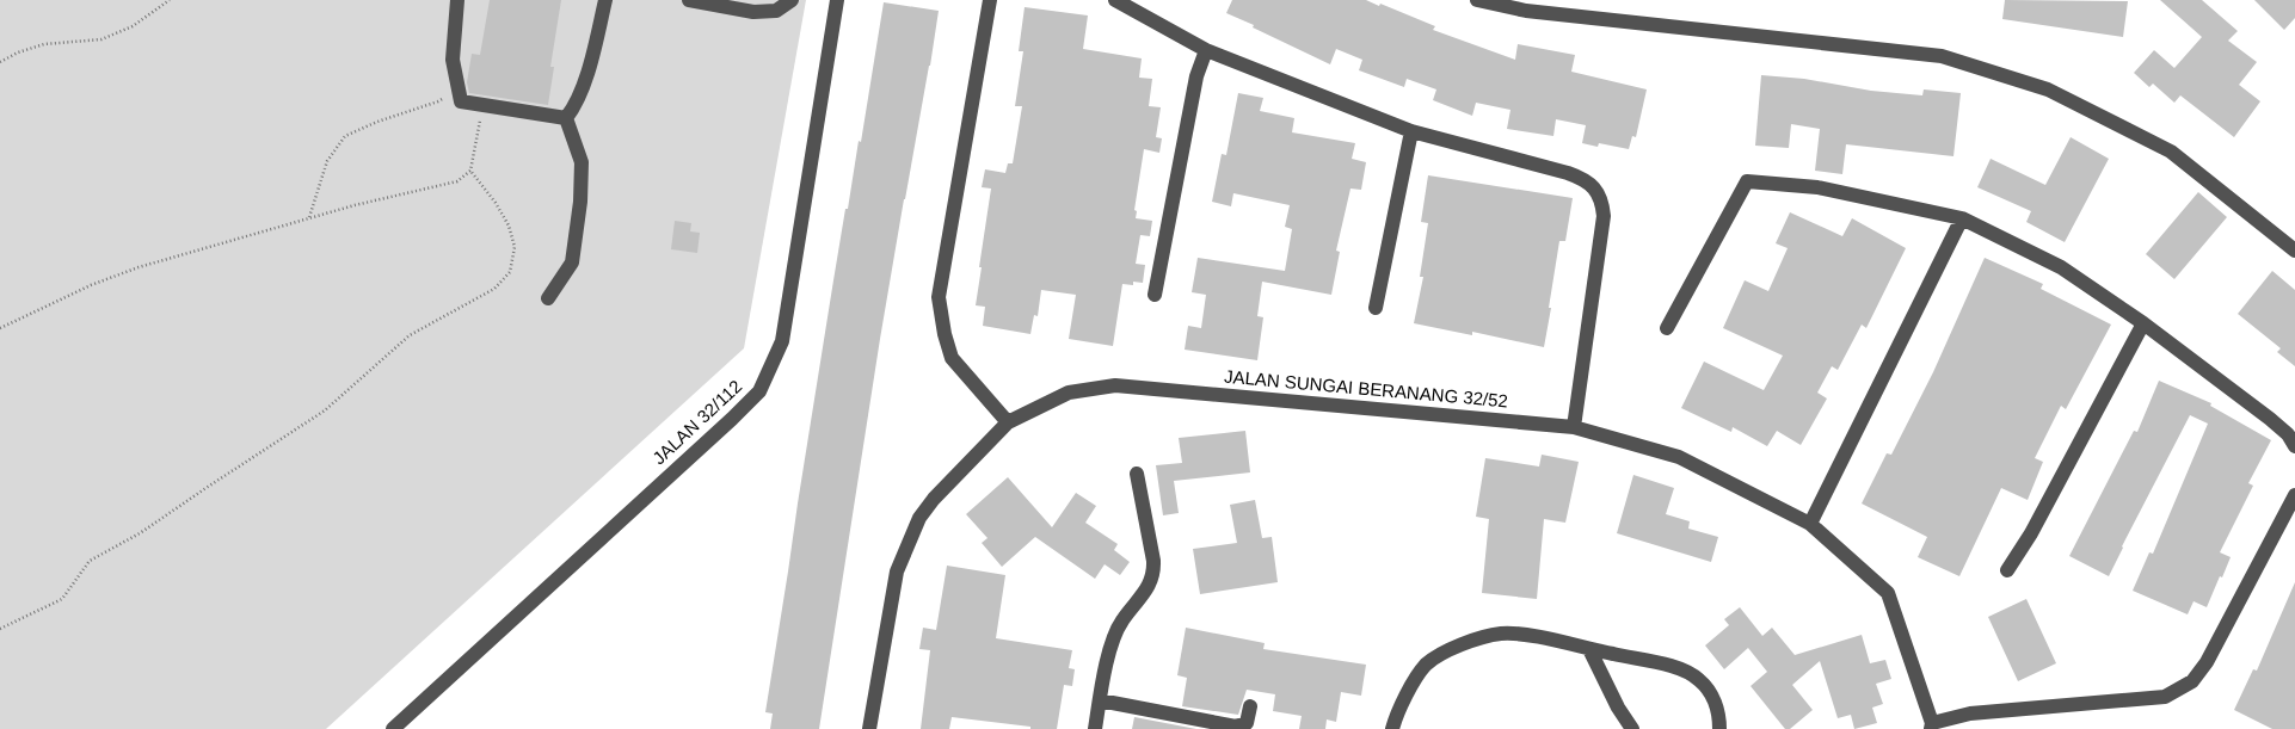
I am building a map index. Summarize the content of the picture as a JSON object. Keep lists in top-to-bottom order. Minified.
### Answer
{"streets":{"street":["JALAN SUNGAI BERANANG 32/52","JALAN 32/112"]}}
